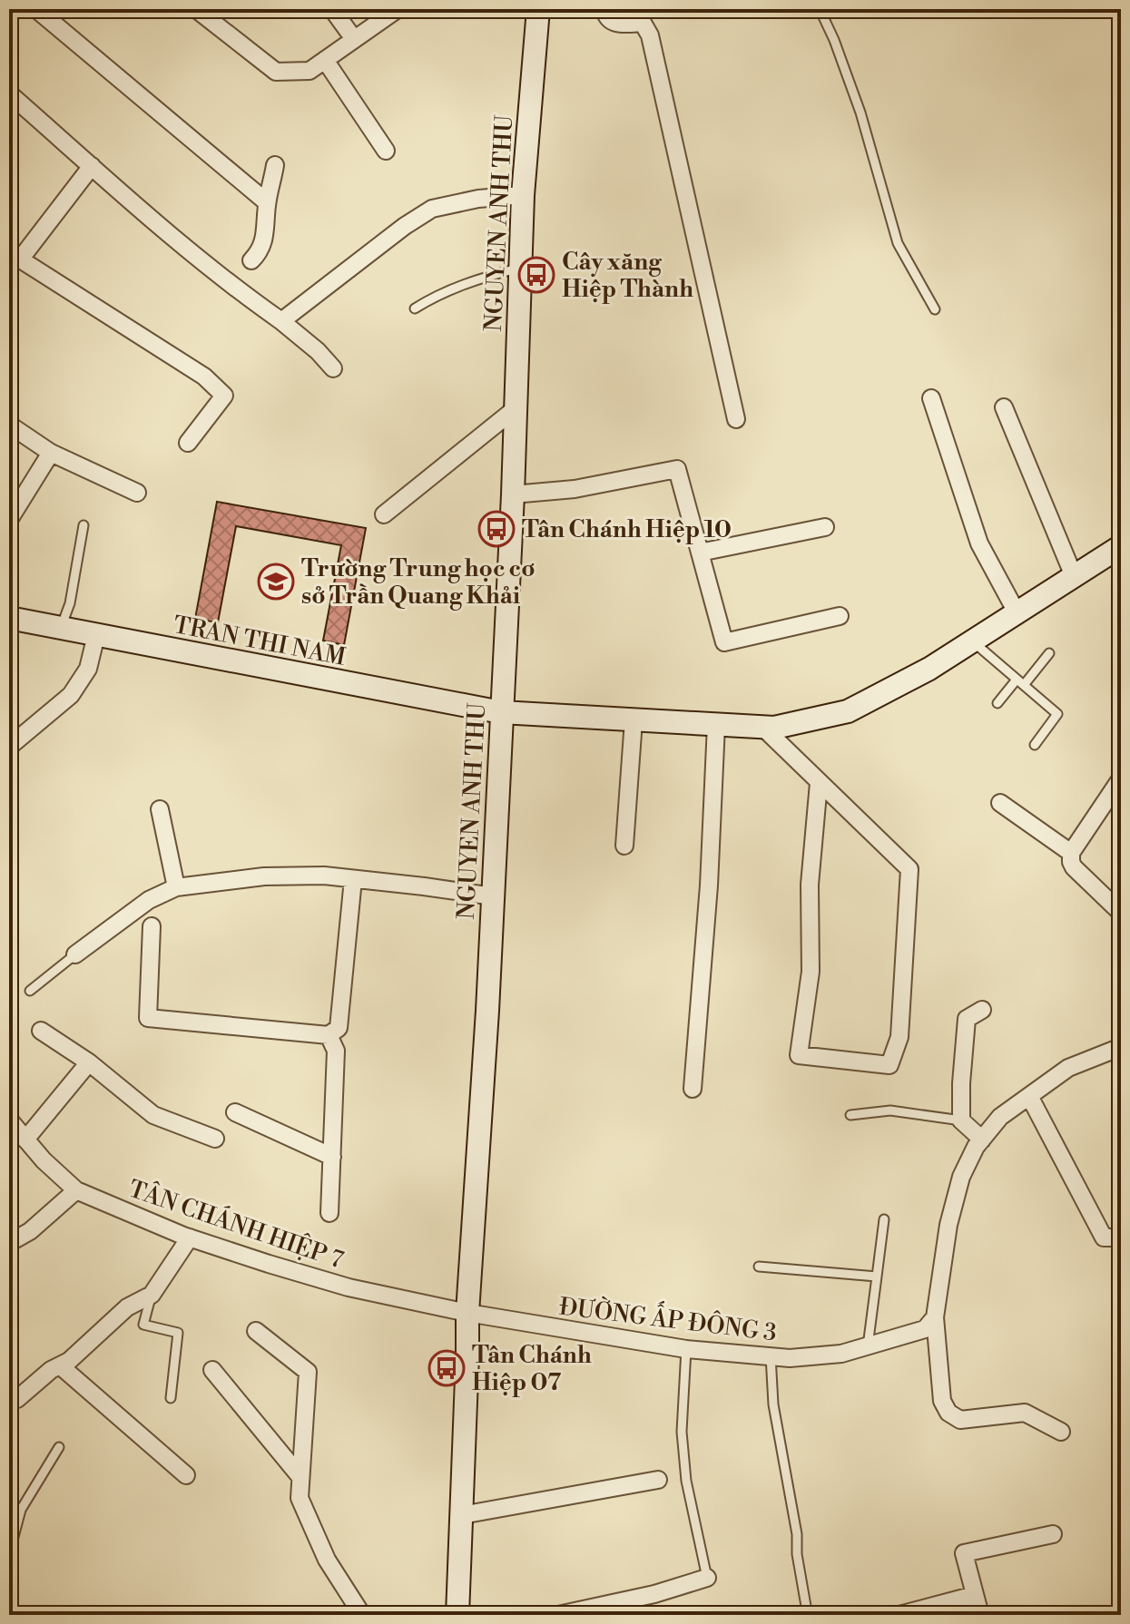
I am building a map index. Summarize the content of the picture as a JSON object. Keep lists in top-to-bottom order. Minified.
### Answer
{"streets":{"main road":["NGUYEN ANH THU","TRAN THI NAM"],"street":["TÂN CHÁNH HIỆP 7","ĐƯỜNG ẤP ĐÔNG 3"]},"crossings":[["NGUYEN ANH THU","TRAN THI NAM"],["NGUYEN ANH THU","TÂN CHÁNH HIỆP 7"],["NGUYEN ANH THU","ĐƯỜNG ẤP ĐÔNG 3"],["TÂN CHÁNH HIỆP 7","ĐƯỜNG ẤP ĐÔNG 3"]],"places":{"bus stop":["Cây xăng Hiệp Thành","Tân Chánh Hiệp 10","Tân Chánh Hiệp 07"],"school or university":["Trường Trung học cơ sở Trần Quang Khải"]}}
